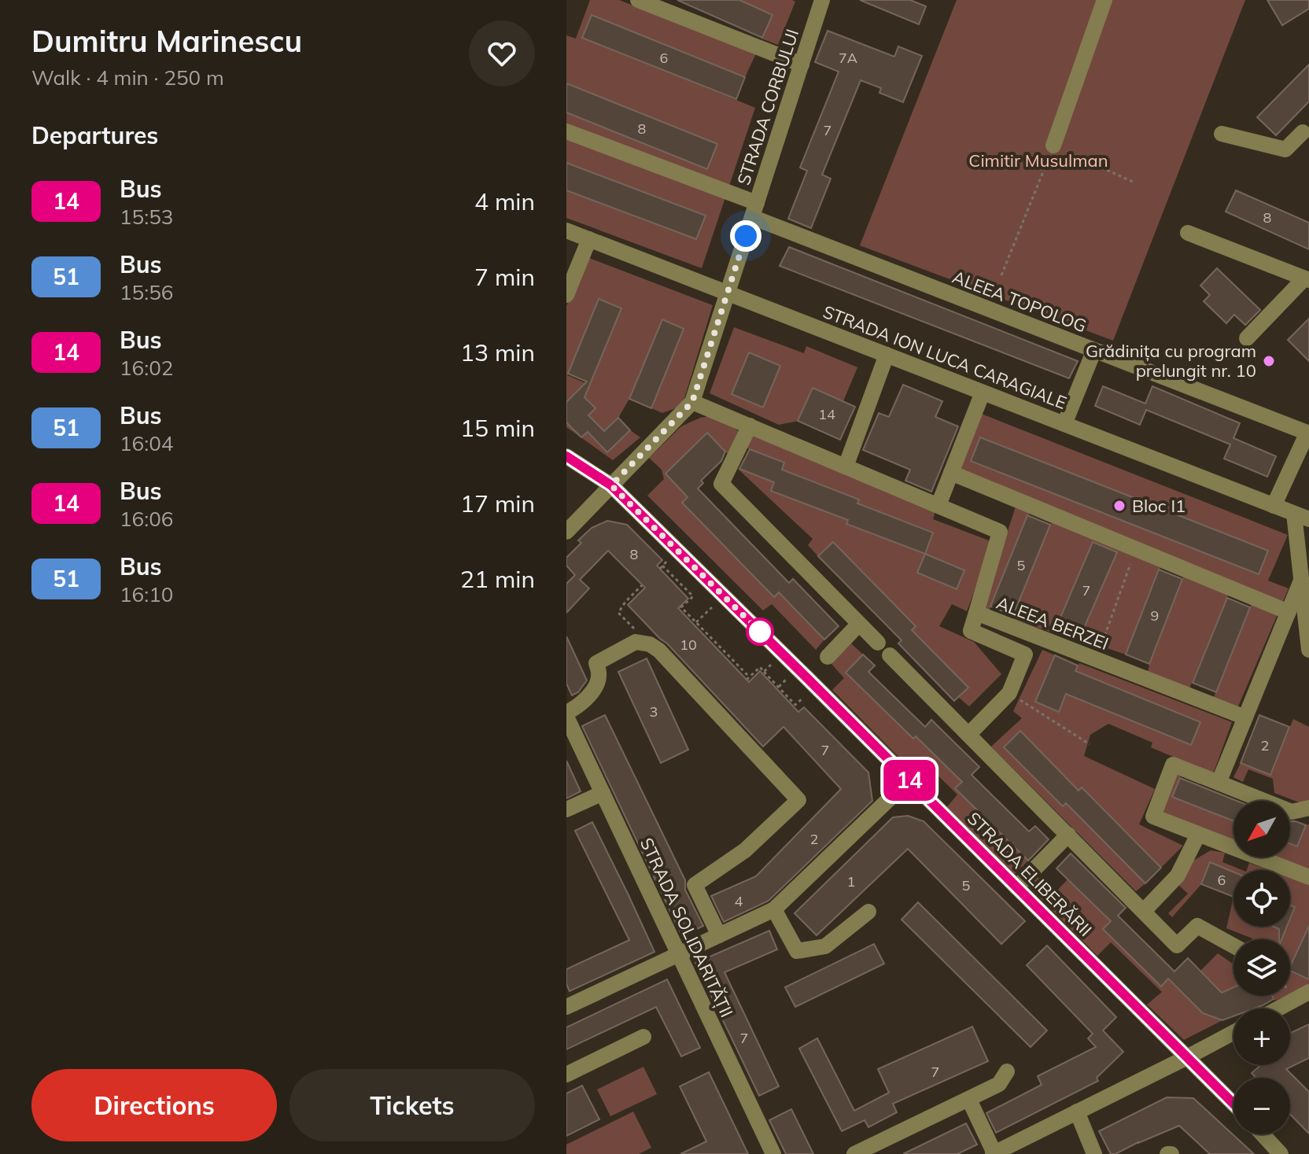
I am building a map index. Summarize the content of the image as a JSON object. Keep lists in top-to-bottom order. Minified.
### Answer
{"streets":{"street":["STRADA CORBULUI","ALEEA TOPOLOG","STRADA ION LUCA CARAGIALE","ALEEA BERZEI","STRADA ELIBERĂRII","STRADA SOLIDARITĂȚII"]},"crossings":[["STRADA CORBULUI","ALEEA TOPOLOG"],["STRADA CORBULUI","STRADA ION LUCA CARAGIALE"],["STRADA CORBULUI","ALEEA BERZEI"],["STRADA CORBULUI","STRADA ELIBERĂRII"]],"parks":["Cimitir Musulman"],"places":["Grădinița cu program prelungit nr. 10","Bloc I1"],"lines":["bus line 14"],"house_numbers":["6","7A","8","7","8","14","8","5","7","9","10","3","2","7","2","6","1","5","4","7","7"],"north":"bottom left","page":{"heading":[["Dumitru Marinescu","Walk · 4 min · 250 m"],"Departures"],"on_map":"14","list":[{"mark":"14","name":"Bus","note":"15:53","value":"4 min"},{"mark":"51","name":"Bus","note":"15:56","value":"7 min"},{"mark":"14","name":"Bus","note":"16:02","value":"13 min"},{"mark":"51","name":"Bus","note":"16:04","value":"15 min"},{"mark":"14","name":"Bus","note":"16:06","value":"17 min"},{"mark":"51","name":"Bus","note":"16:10","value":"21 min"}],"map_buttons":["+","−"],"buttons":["Directions","Tickets"]}}
